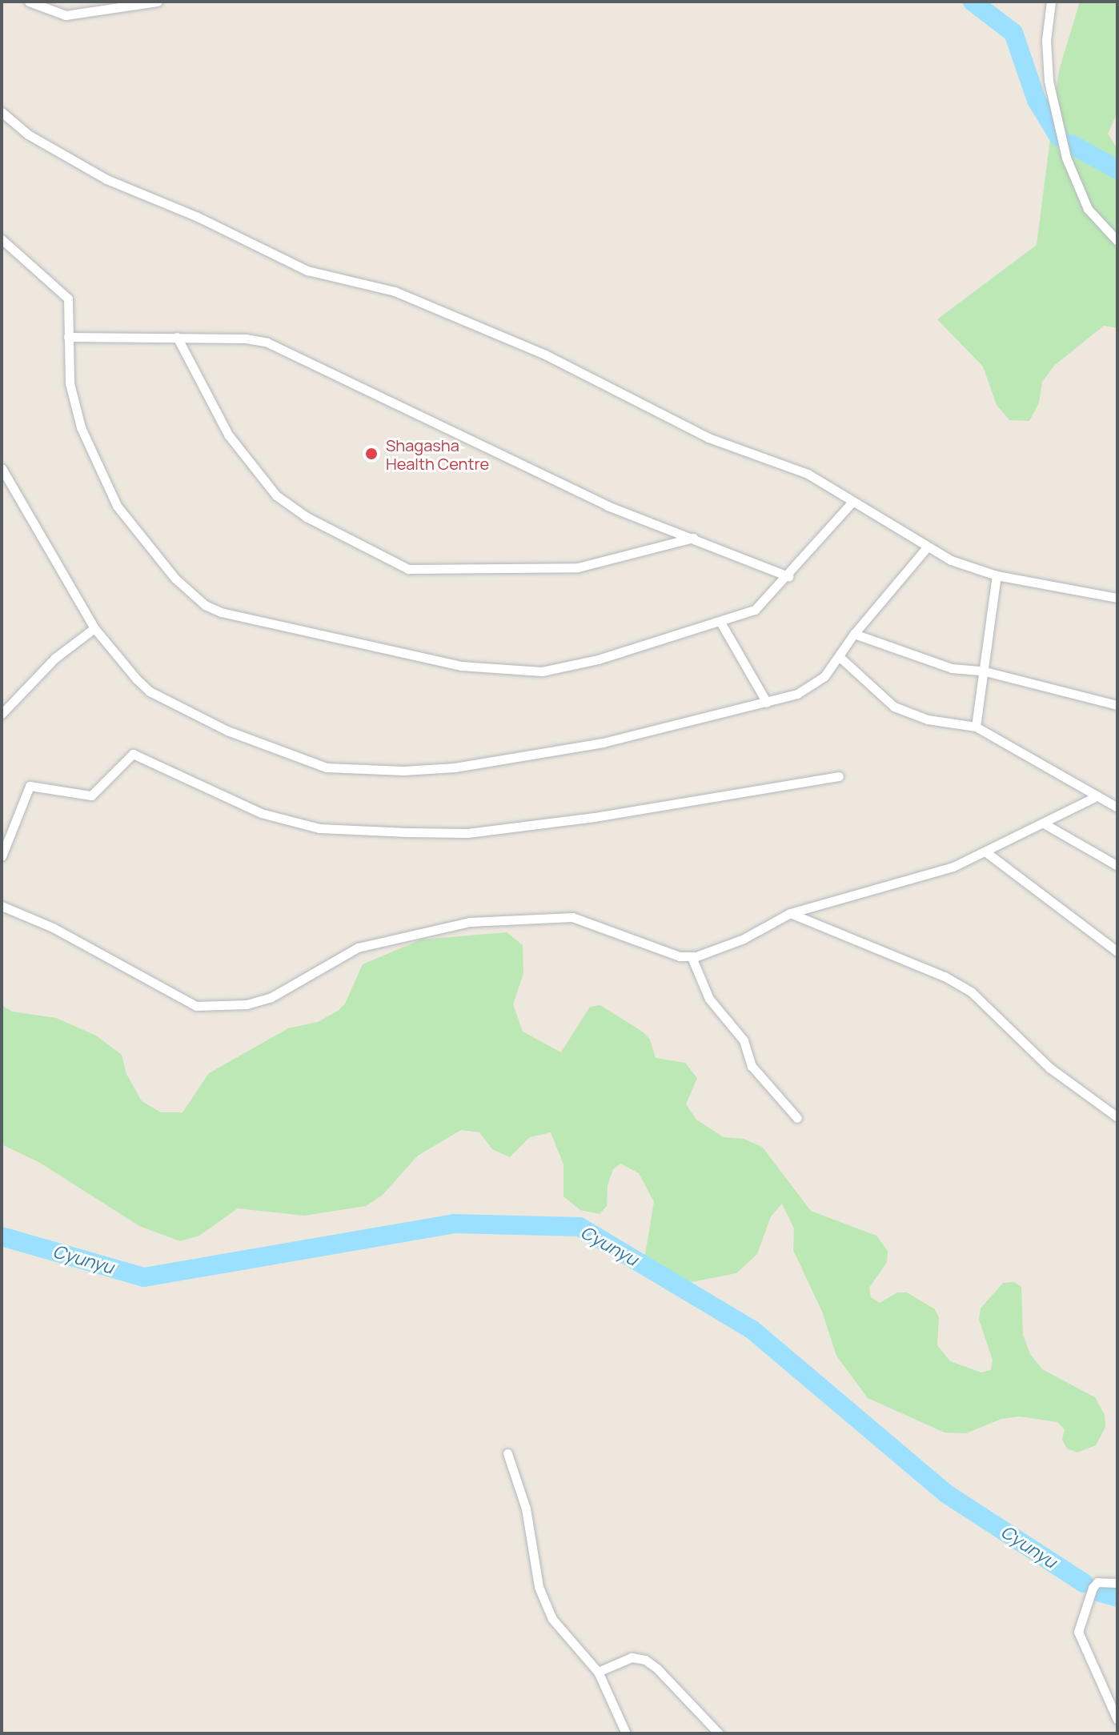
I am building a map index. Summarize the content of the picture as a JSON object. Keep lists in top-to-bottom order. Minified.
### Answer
{"water":["Cyunyu"],"places":["Shagasha Health Centre"]}
